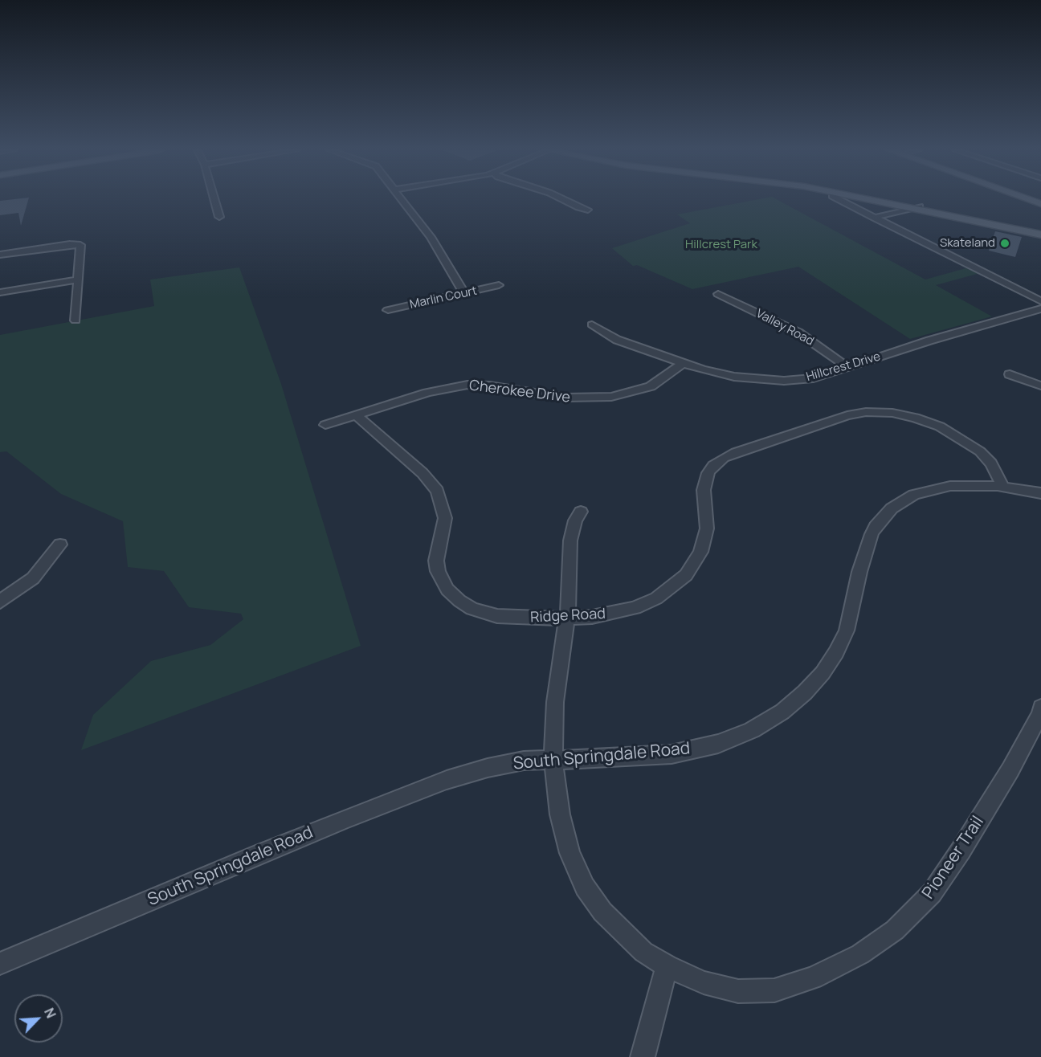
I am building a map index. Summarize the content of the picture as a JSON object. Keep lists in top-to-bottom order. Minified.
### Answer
{"streets":{"street":["Marlin Court","Valley Road","Hillcrest Drive","Cherokee Drive","Ridge Road","South Springdale Road","Pioneer Trail"]},"crossings":[["Valley Road","Hillcrest Drive"],["Hillcrest Drive","Cherokee Drive"],["Cherokee Drive","Ridge Road"],["Ridge Road","South Springdale Road"],["Ridge Road","Pioneer Trail"],["South Springdale Road","Pioneer Trail"]],"parks":["Hillcrest Park"],"places":["Skateland"],"north":"top right"}
